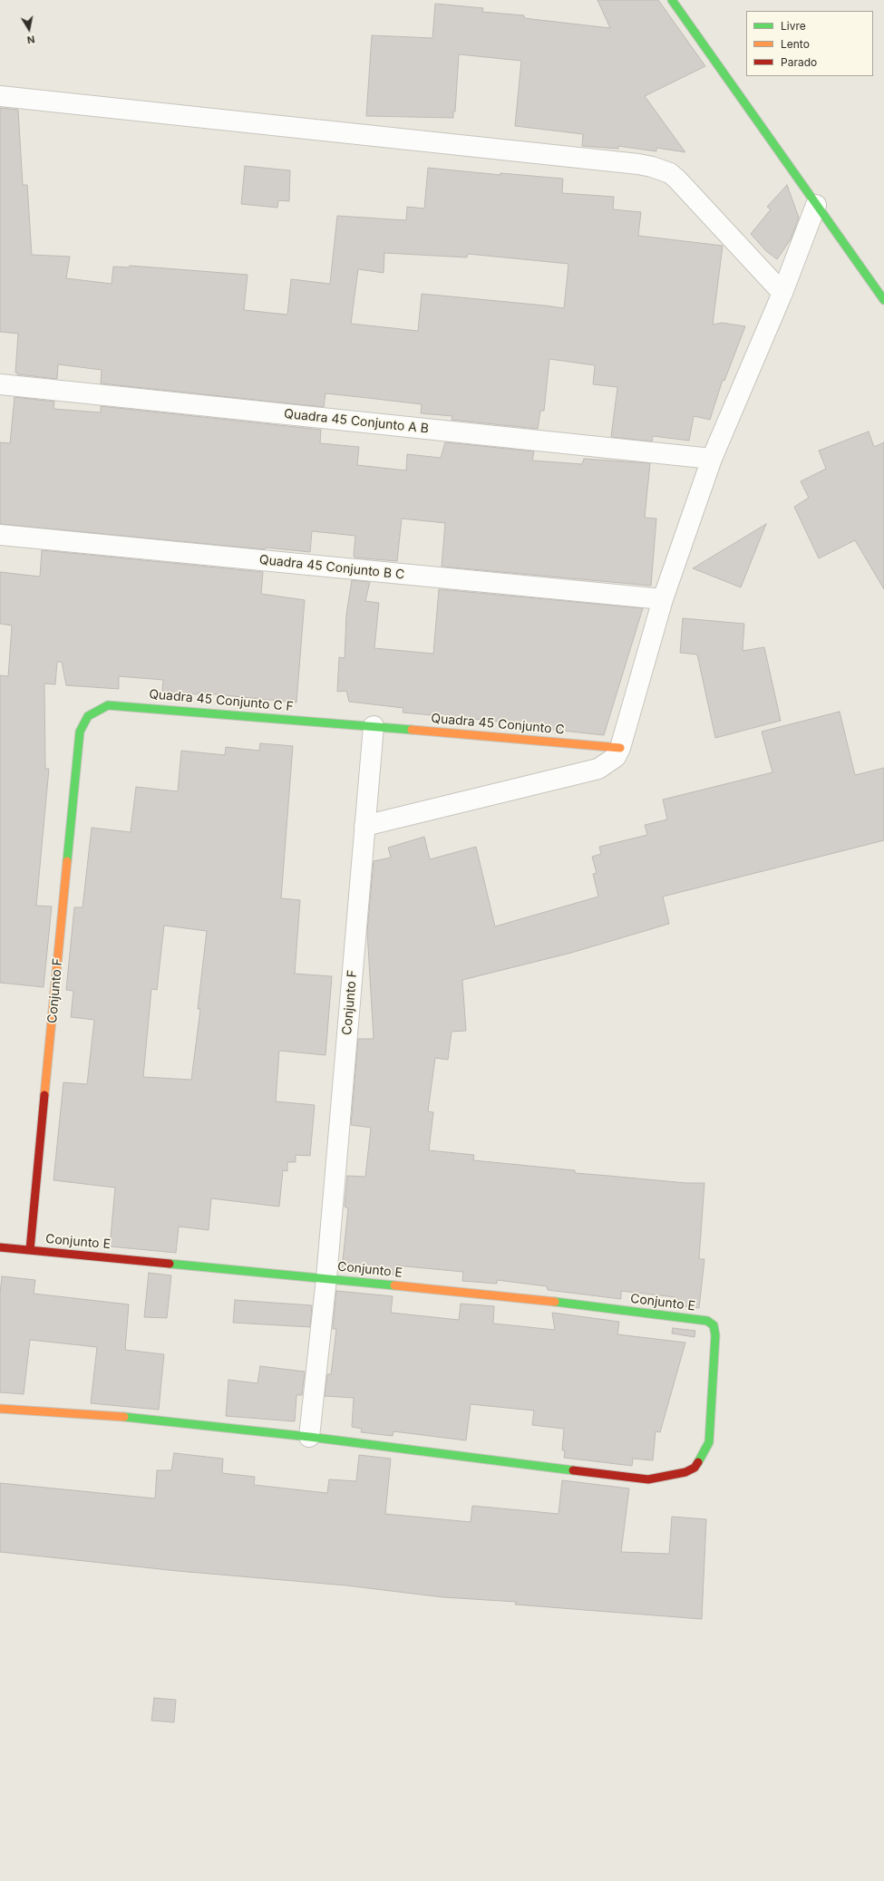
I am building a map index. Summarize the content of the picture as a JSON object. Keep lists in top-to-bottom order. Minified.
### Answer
{"streets":{"street":["Quadra 45 Conjunto A B","Quadra 45 Conjunto B C","Quadra 45 Conjunto C F","Quadra 45 Conjunto C","Conjunto F","Conjunto E"]},"crossings":[["Quadra 45 Conjunto C F","Quadra 45 Conjunto C"],["Quadra 45 Conjunto C F","Conjunto F"],["Quadra 45 Conjunto C","Conjunto F"],["Conjunto F","Conjunto E"]],"legend":["Livre","Lento","Parado"],"north":"bottom"}
